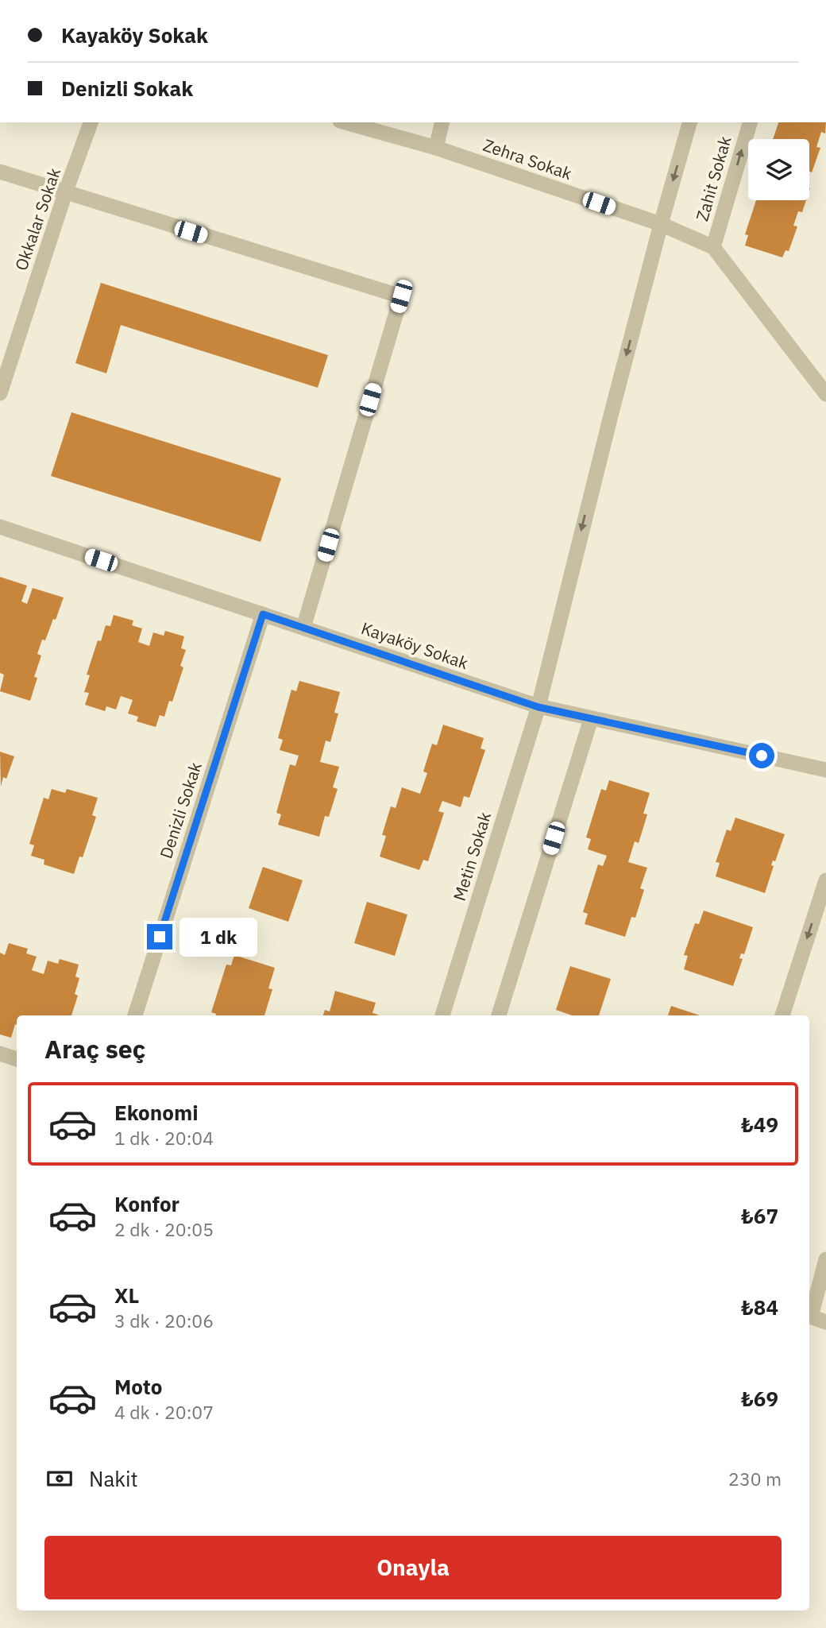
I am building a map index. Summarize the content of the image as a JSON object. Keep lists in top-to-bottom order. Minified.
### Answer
{"streets":{"street":["Zehra Sokak","Zahit Sokak","Okkalar Sokak","Kayaköy Sokak","Denizli Sokak","Metin Sokak"]},"crossings":[["Zehra Sokak","Zahit Sokak"],["Zehra Sokak","Metin Sokak"],["Kayaköy Sokak","Denizli Sokak"],["Kayaköy Sokak","Metin Sokak"]],"one_way":["Zahit Sokak","Metin Sokak"],"page":{"banner":["Kayaköy Sokak","Denizli Sokak"],"bubble":"1 dk","heading":"Araç seç","list":[{"name":"Ekonomi","note":"1 dk · 20:04","value":"₺49"},{"name":"Konfor","note":"2 dk · 20:05","value":"₺67"},{"name":"XL","note":"3 dk · 20:06","value":"₺84"},{"name":"Moto","note":"4 dk · 20:07","value":"₺69"}],"pay":["Nakit","230 m"],"buttons":"Onayla"}}
